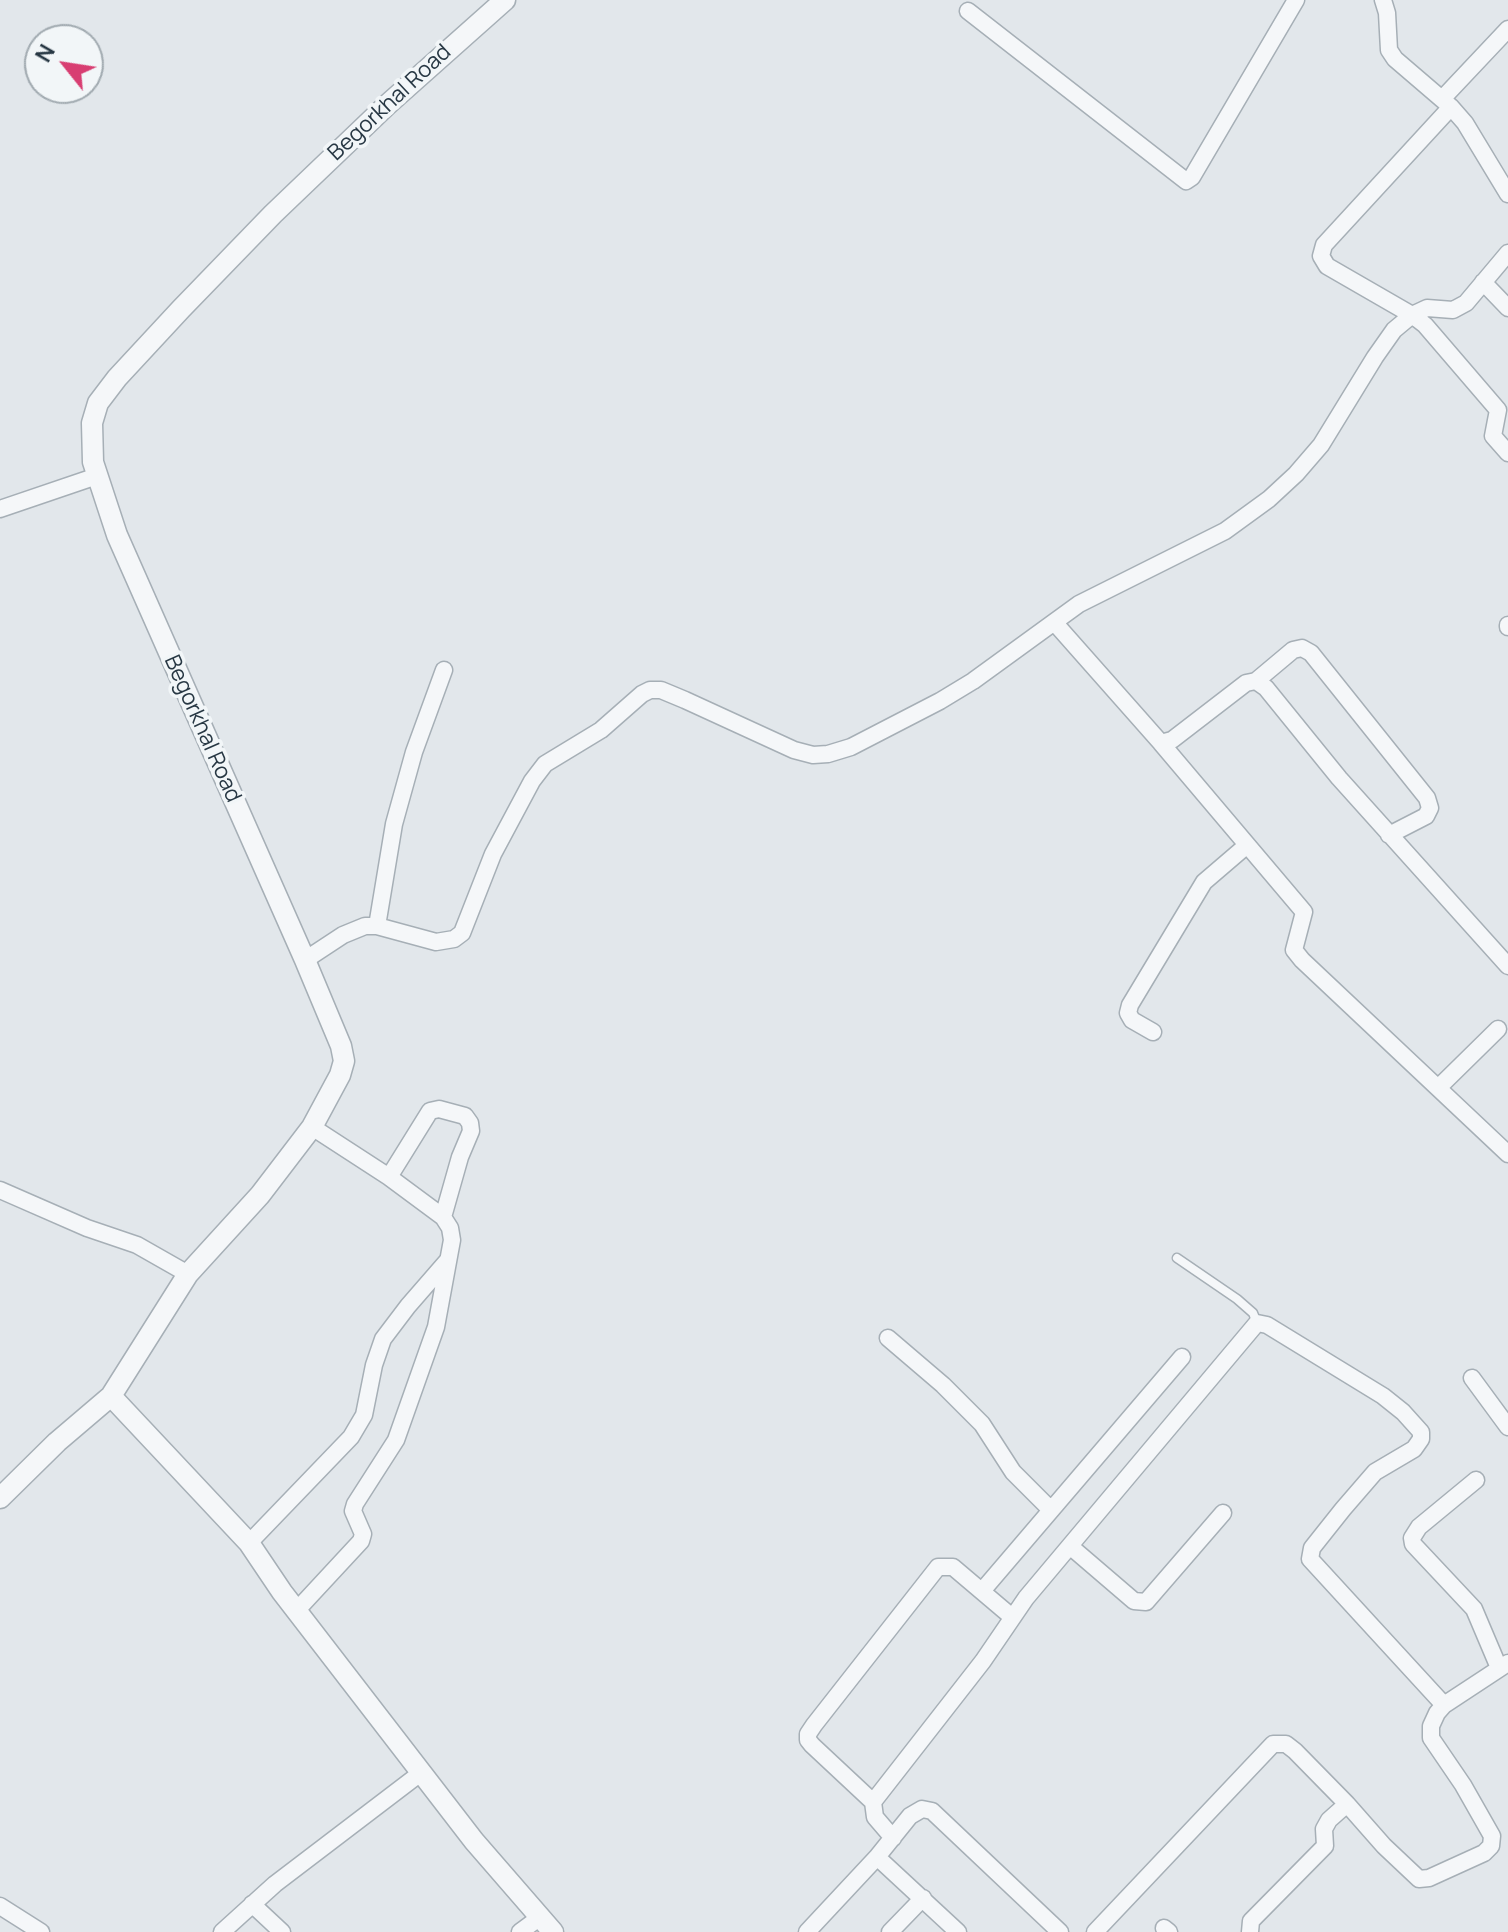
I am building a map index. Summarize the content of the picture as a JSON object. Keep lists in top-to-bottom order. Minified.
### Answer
{"streets":{"street":["Begorkhal Road"]},"north":"top left"}
